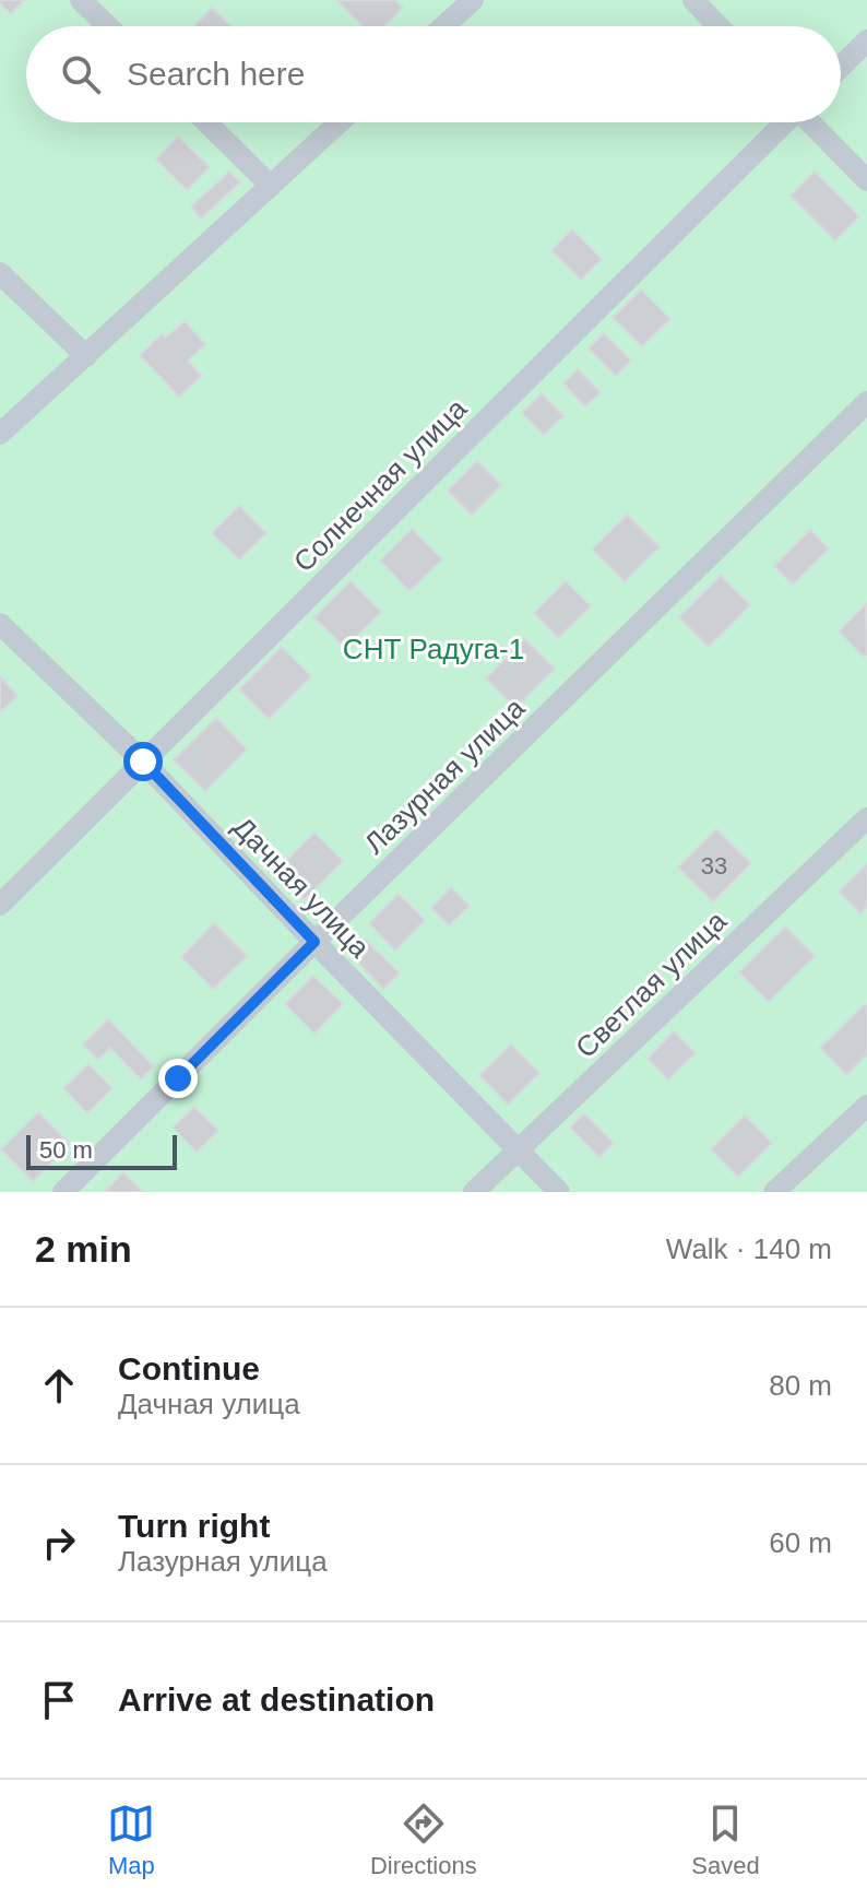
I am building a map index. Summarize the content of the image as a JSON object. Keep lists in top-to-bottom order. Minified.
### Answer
{"streets":{"street":["Солнечная улица","Лазурная улица","Дачная улица","Светлая улица"]},"crossings":[["Солнечная улица","Дачная улица"],["Лазурная улица","Дачная улица"],["Дачная улица","Светлая улица"]],"parks":["СНТ Радуга-1"],"house_numbers":["33"],"scale_bar":"50 m","page":{"search":"Search here","scale":"50 m","heading":["2 min","Walk · 140 m"],"list":[["Continue","Дачная улица","80 m"],["Turn right","Лазурная улица","60 m"],"Arrive at destination"],"nav":["Map","Directions","Saved"]}}
